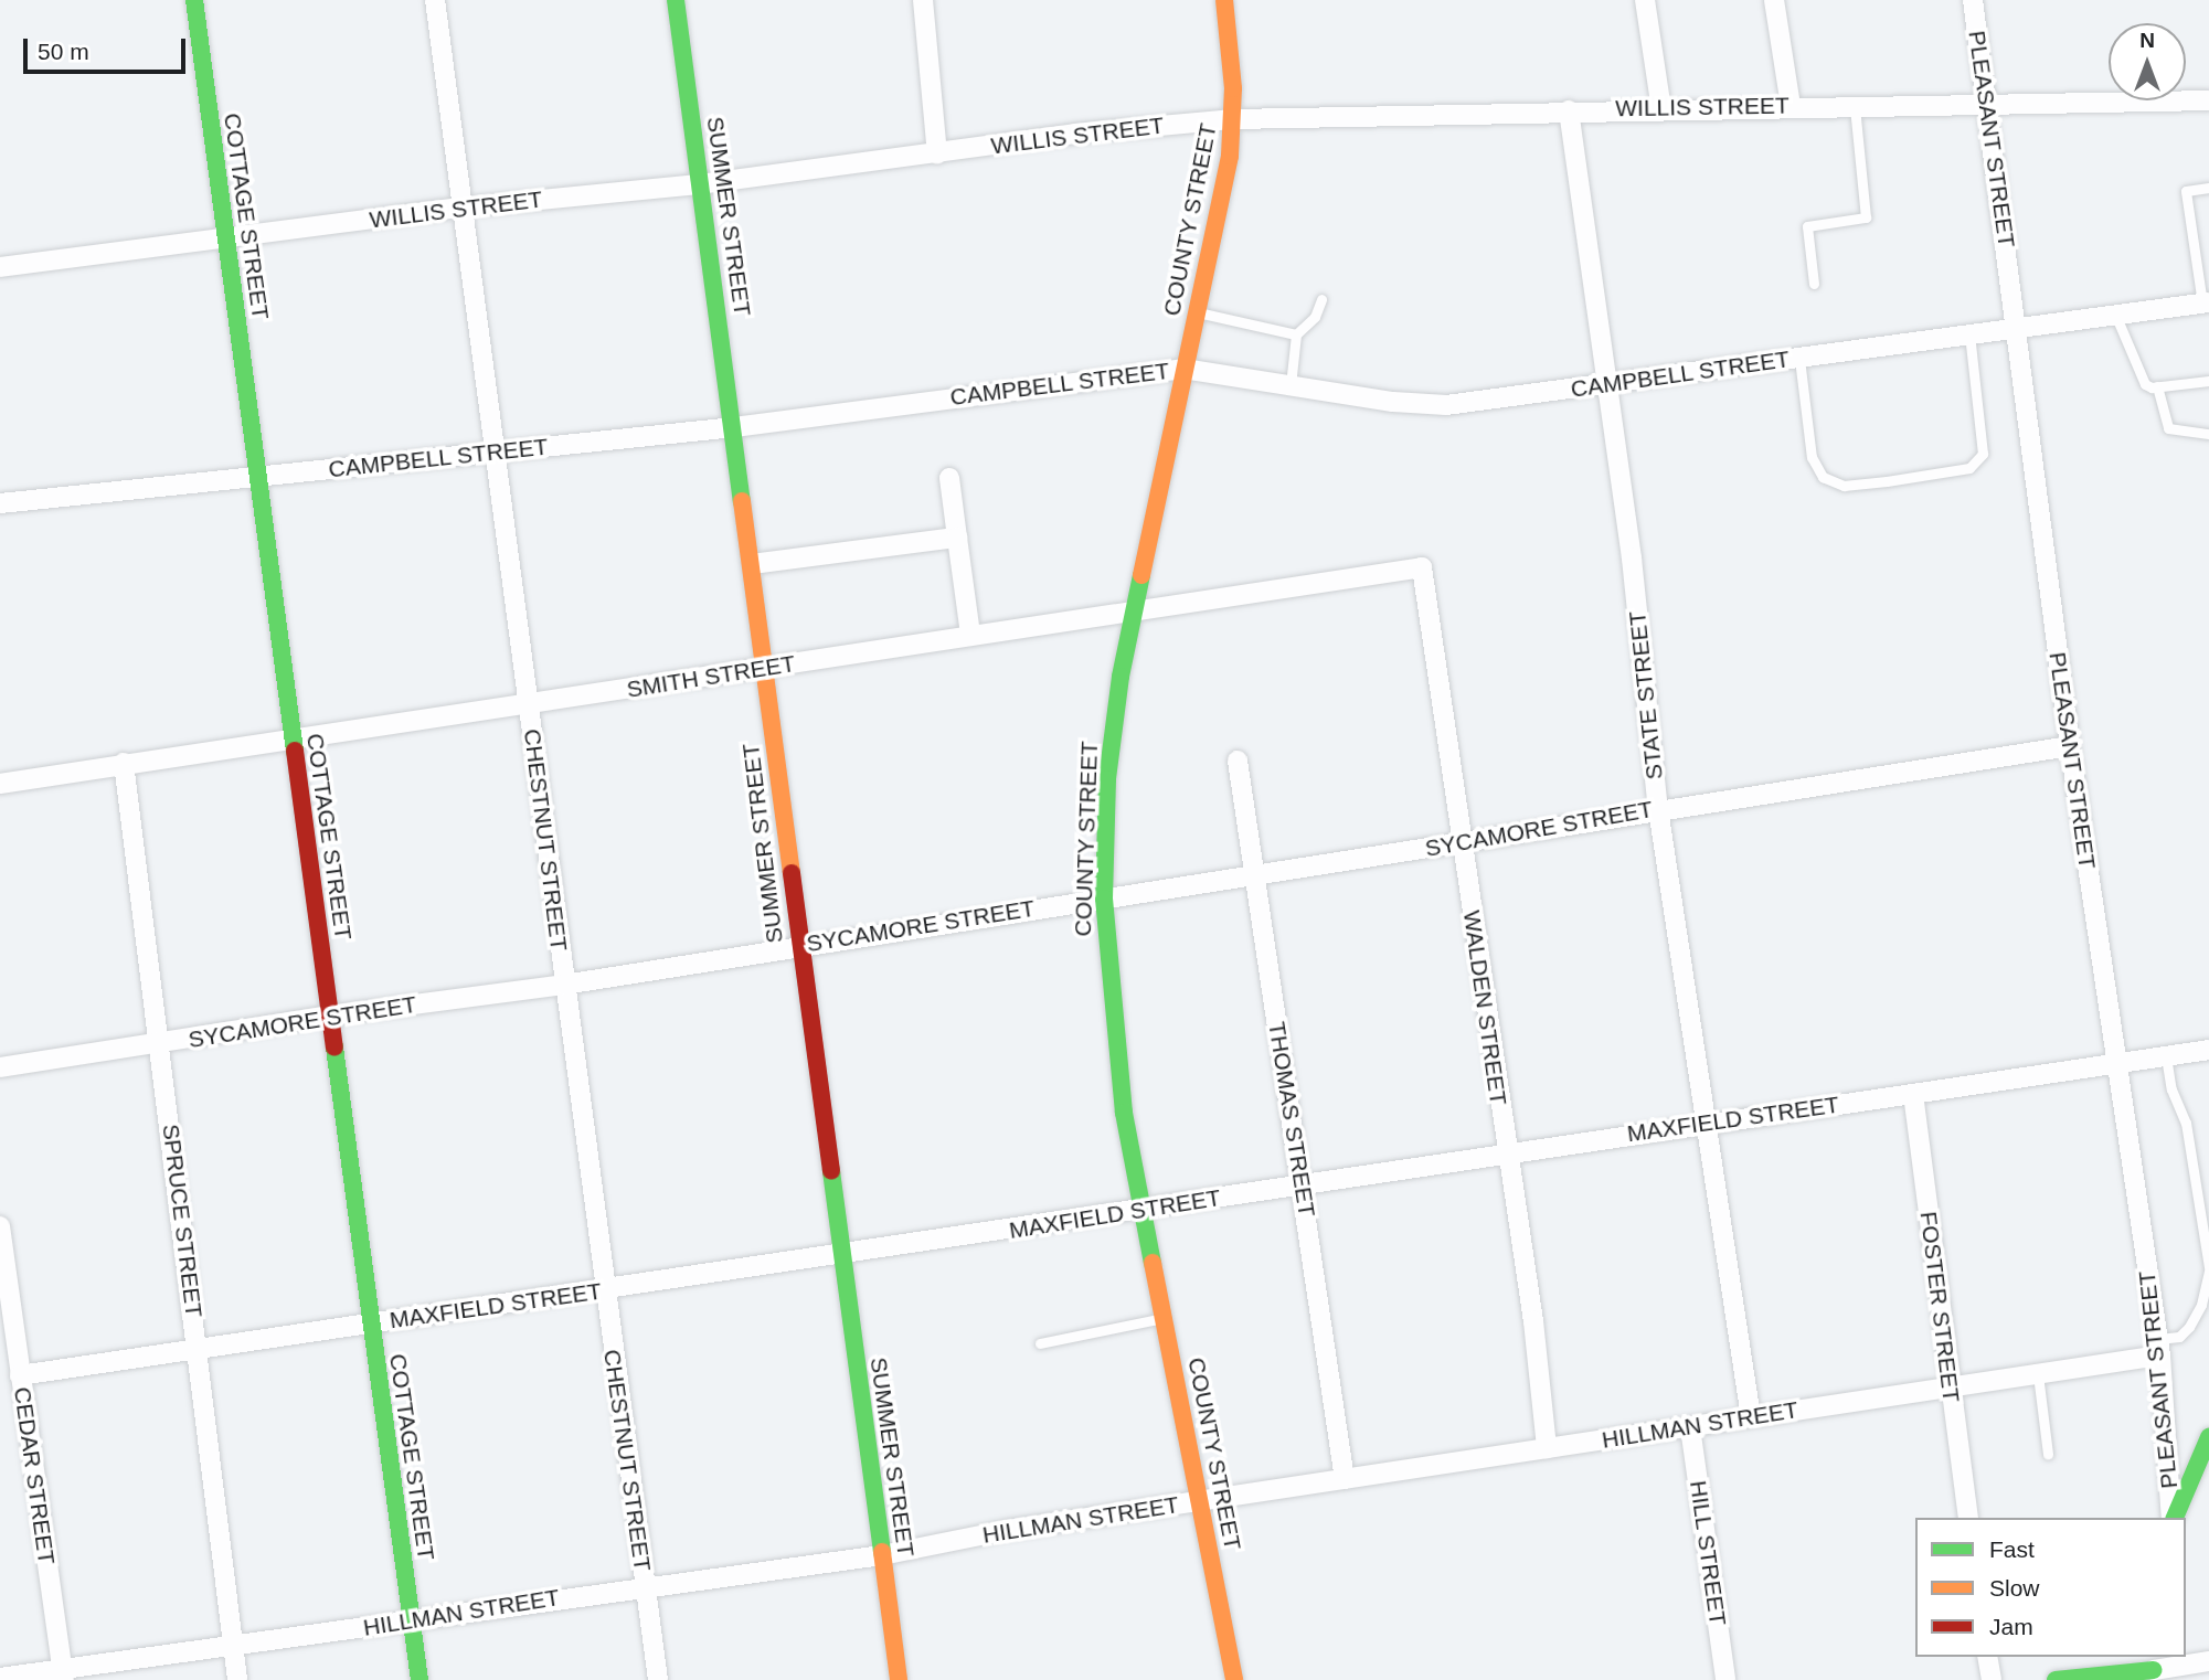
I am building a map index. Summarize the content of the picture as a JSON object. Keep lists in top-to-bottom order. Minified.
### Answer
{"streets":{"main road":["COTTAGE STREET","SUMMER STREET","COUNTY STREET"],"street":["WILLIS STREET","PLEASANT STREET","CAMPBELL STREET","SMITH STREET","STATE STREET","SYCAMORE STREET","CHESTNUT STREET","WALDEN STREET","THOMAS STREET","MAXFIELD STREET","SPRUCE STREET","FOSTER STREET","HILLMAN STREET","CEDAR STREET","HILL STREET"]},"crossings":[["WILLIS STREET","PLEASANT STREET"],["WILLIS STREET","COTTAGE STREET"],["WILLIS STREET","SUMMER STREET"],["WILLIS STREET","COUNTY STREET"],["WILLIS STREET","STATE STREET"],["WILLIS STREET","CHESTNUT STREET"],["PLEASANT STREET","CAMPBELL STREET"],["PLEASANT STREET","SYCAMORE STREET"],["PLEASANT STREET","MAXFIELD STREET"],["PLEASANT STREET","HILLMAN STREET"],["COTTAGE STREET","CAMPBELL STREET"],["COTTAGE STREET","SMITH STREET"],["COTTAGE STREET","SYCAMORE STREET"],["COTTAGE STREET","MAXFIELD STREET"],["COTTAGE STREET","HILLMAN STREET"],["SUMMER STREET","CAMPBELL STREET"],["SUMMER STREET","SMITH STREET"],["SUMMER STREET","SYCAMORE STREET"],["SUMMER STREET","MAXFIELD STREET"],["SUMMER STREET","HILLMAN STREET"],["COUNTY STREET","CAMPBELL STREET"],["COUNTY STREET","SMITH STREET"],["COUNTY STREET","SYCAMORE STREET"],["COUNTY STREET","MAXFIELD STREET"],["COUNTY STREET","HILLMAN STREET"],["CAMPBELL STREET","STATE STREET"],["CAMPBELL STREET","CHESTNUT STREET"],["SMITH STREET","CHESTNUT STREET"],["SMITH STREET","WALDEN STREET"],["SMITH STREET","SPRUCE STREET"],["STATE STREET","SYCAMORE STREET"],["STATE STREET","MAXFIELD STREET"],["STATE STREET","HILLMAN STREET"],["SYCAMORE STREET","CHESTNUT STREET"],["SYCAMORE STREET","WALDEN STREET"],["SYCAMORE STREET","THOMAS STREET"],["SYCAMORE STREET","SPRUCE STREET"],["CHESTNUT STREET","MAXFIELD STREET"],["CHESTNUT STREET","HILLMAN STREET"],["WALDEN STREET","MAXFIELD STREET"],["WALDEN STREET","HILLMAN STREET"],["THOMAS STREET","MAXFIELD STREET"],["THOMAS STREET","HILLMAN STREET"],["MAXFIELD STREET","SPRUCE STREET"],["MAXFIELD STREET","FOSTER STREET"],["MAXFIELD STREET","CEDAR STREET"],["SPRUCE STREET","HILLMAN STREET"],["FOSTER STREET","HILLMAN STREET"],["HILLMAN STREET","CEDAR STREET"],["HILLMAN STREET","HILL STREET"]],"legend":["Fast","Slow","Jam"],"scale_bar":"50 m","north":"top"}
